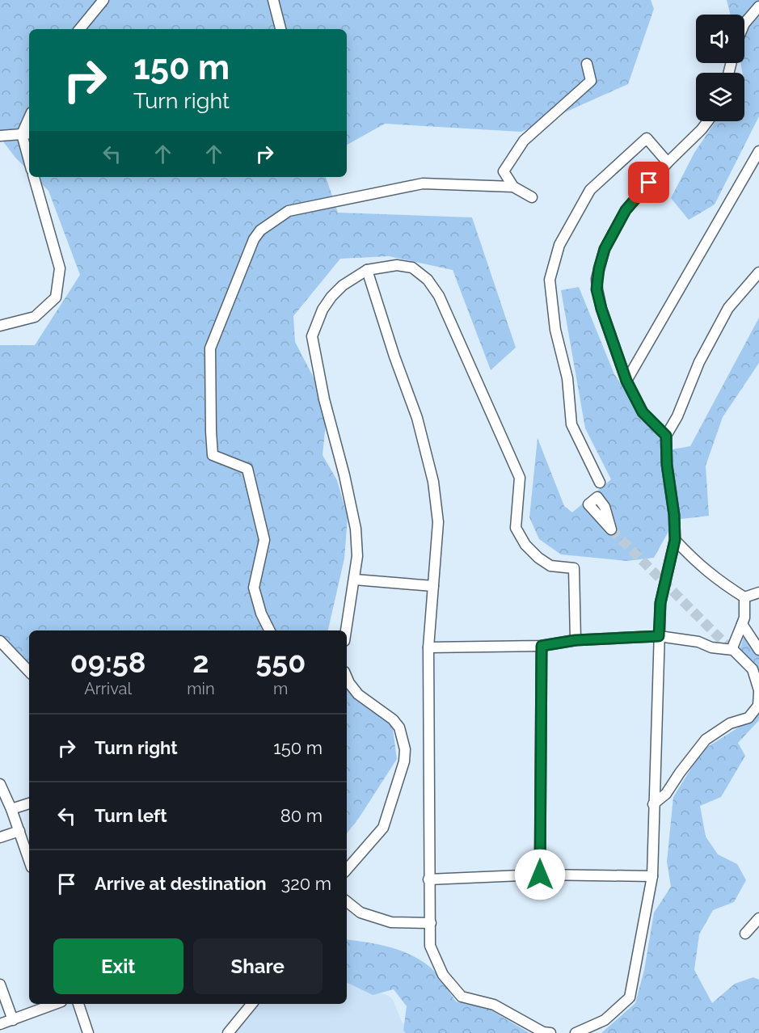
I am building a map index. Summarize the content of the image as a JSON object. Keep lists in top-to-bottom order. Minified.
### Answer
{"page":{"turn":["150 m","Turn right"],"eta":["09:58","Arrival","2","min","550","m"],"list":[{"name":"Turn right","value":"150 m"},{"name":"Turn left","value":"80 m"},{"name":"Arrive at destination","value":"320 m"}],"buttons":["Exit","Share"]}}
